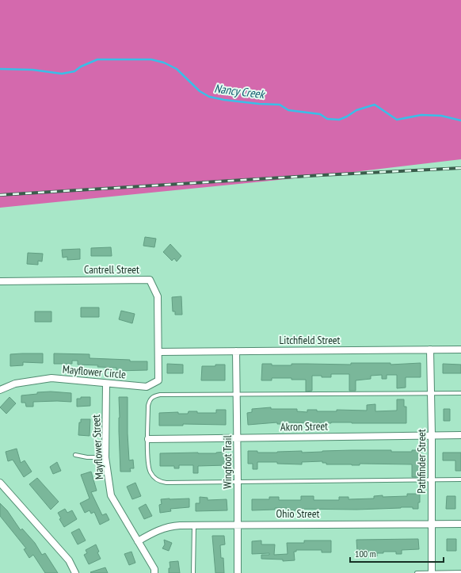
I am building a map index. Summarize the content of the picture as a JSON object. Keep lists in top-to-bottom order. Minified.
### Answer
{"streets":{"street":["Cantrell Street","Litchfield Street","Mayflower Circle","Akron Street","Mayflower Street","Pathfinder Street","Wingfoot Trail","Ohio Street"]},"crossings":[["Cantrell Street","Litchfield Street"],["Cantrell Street","Mayflower Circle"],["Litchfield Street","Mayflower Circle"],["Litchfield Street","Pathfinder Street"],["Litchfield Street","Wingfoot Trail"],["Mayflower Circle","Mayflower Street"],["Akron Street","Pathfinder Street"],["Akron Street","Wingfoot Trail"],["Mayflower Street","Ohio Street"],["Pathfinder Street","Ohio Street"],["Wingfoot Trail","Ohio Street"]],"water":["Nancy Creek"],"scale_bar":"100 m"}
